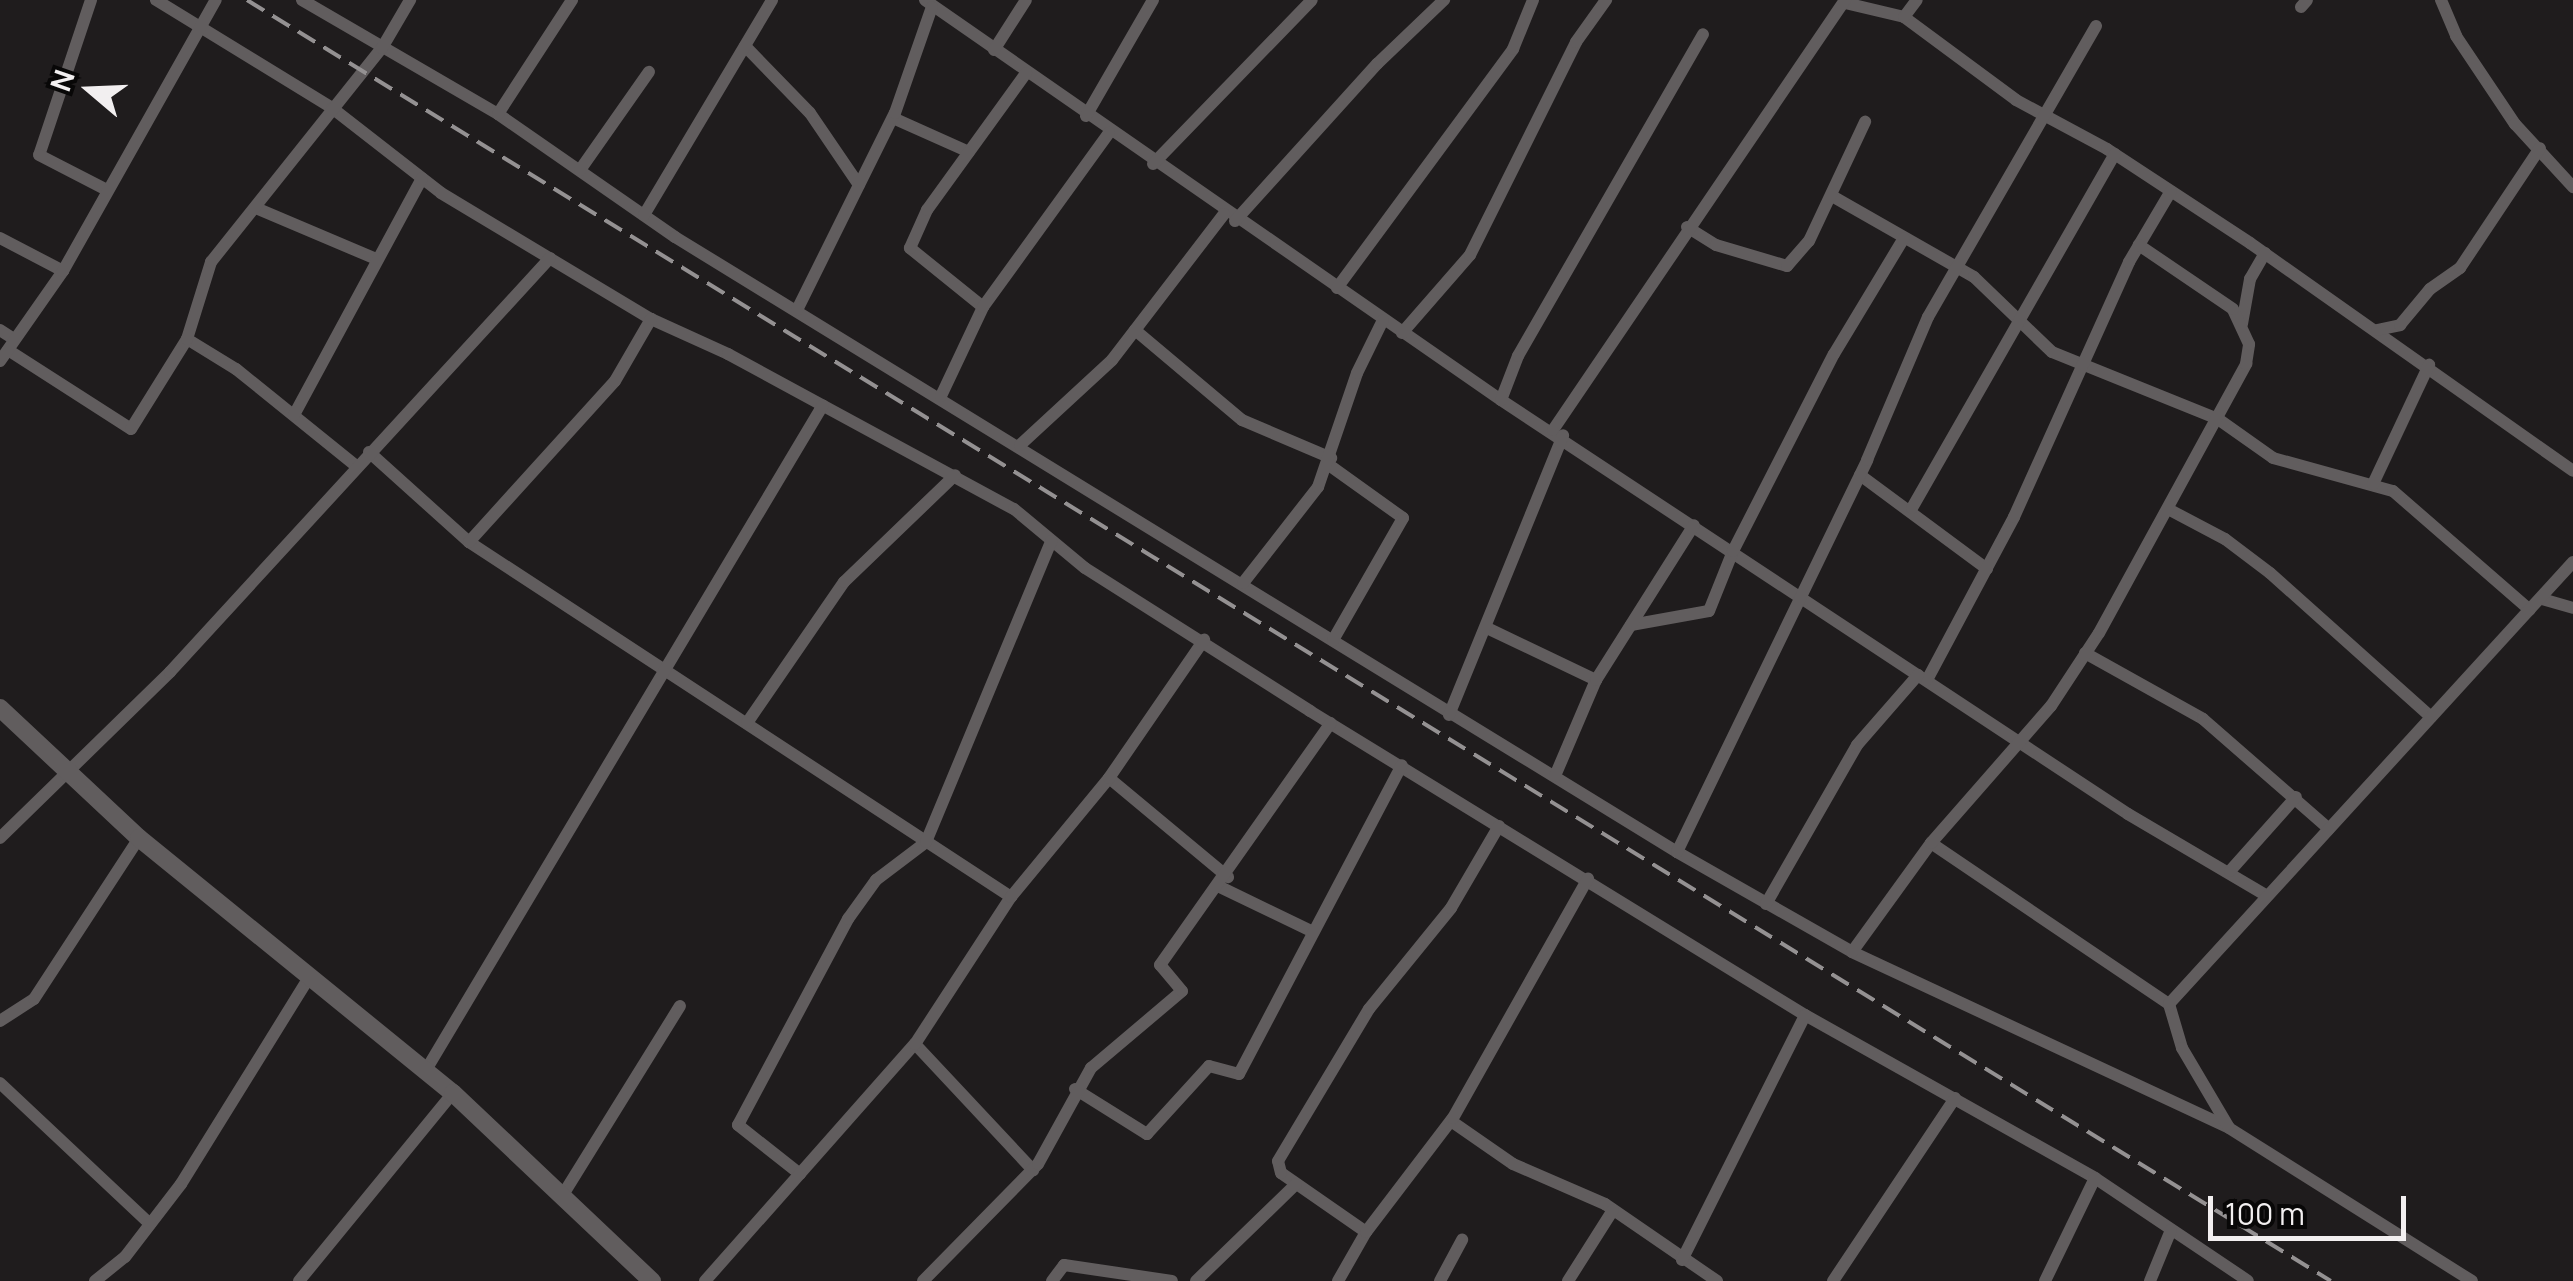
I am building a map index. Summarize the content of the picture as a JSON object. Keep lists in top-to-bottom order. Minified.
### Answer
{"scale_bar":"100 m","north":"left"}
